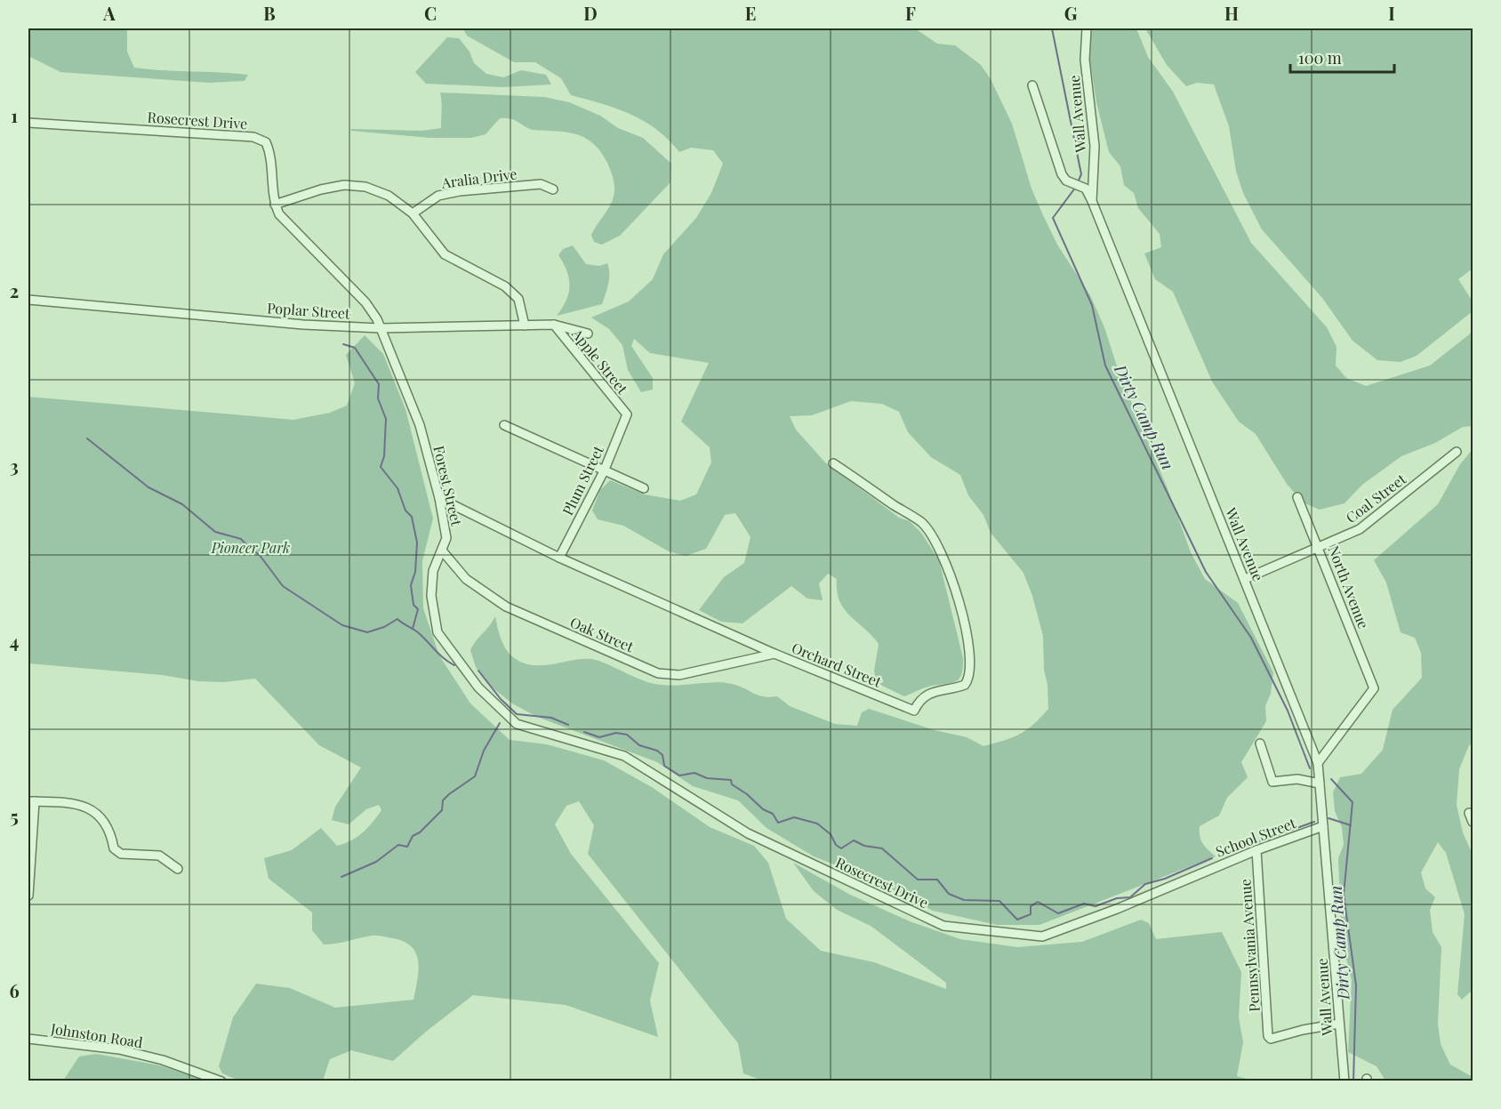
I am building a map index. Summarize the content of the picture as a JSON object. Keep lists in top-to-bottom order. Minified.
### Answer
{"streets":{"street":["Wall Avenue","Rosecrest Drive","Aralia Drive","Poplar Street","Apple Street","Plum Street","Forest Street","Coal Street","North Avenue","Oak Street","Orchard Street","School Street","Pennsylvania Avenue","Johnston Road"]},"crossings":[["Wall Avenue","Coal Street"],["Wall Avenue","North Avenue"],["Wall Avenue","School Street"],["Wall Avenue","Pennsylvania Avenue"],["Rosecrest Drive","Forest Street"],["Rosecrest Drive","School Street"],["Poplar Street","Apple Street"],["Poplar Street","Forest Street"],["Apple Street","Plum Street"],["Plum Street","Orchard Street"],["Forest Street","Oak Street"],["Forest Street","Orchard Street"],["Coal Street","North Avenue"],["Oak Street","Orchard Street"],["School Street","Pennsylvania Avenue"]],"water":["Dirty Camp Run"],"parks":["Pioneer Park"],"scale_bar":"100 m","grid":{"columns":["A","B","C","D","E","F","G","H","I"],"rows":["1","2","3","4","5","6"]}}
